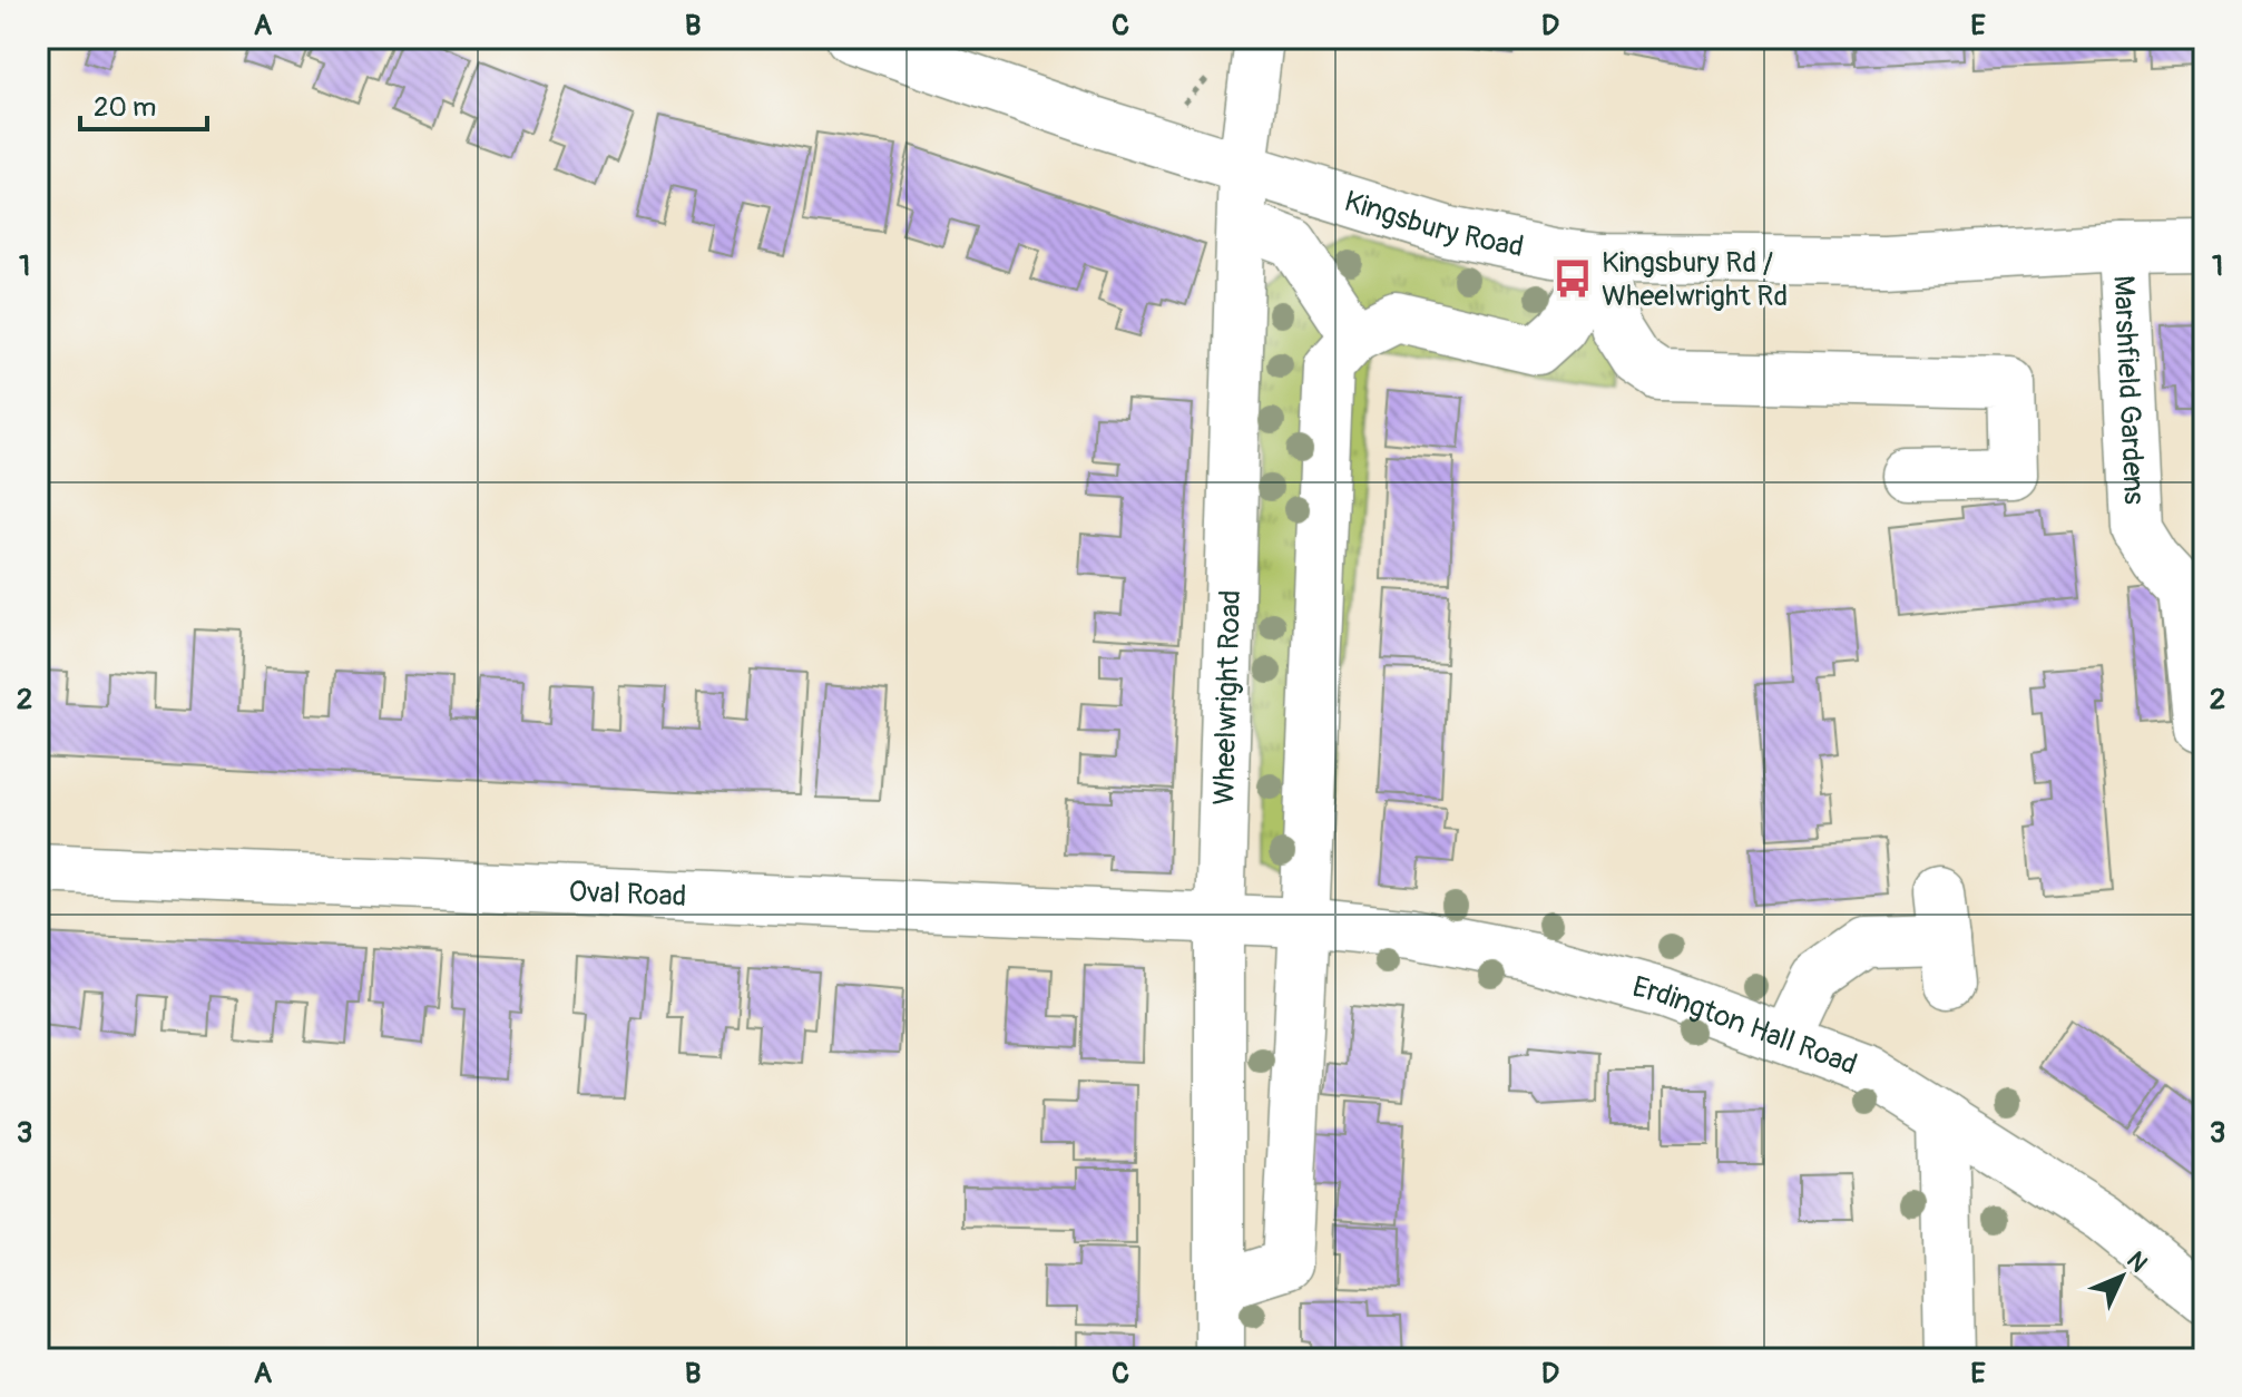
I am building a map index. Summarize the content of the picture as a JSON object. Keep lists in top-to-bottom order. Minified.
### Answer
{"streets":{"street":["Kingsbury Road","Marshfield Gardens","Wheelwright Road","Oval Road","Erdington Hall Road"]},"crossings":[["Kingsbury Road","Marshfield Gardens"],["Kingsbury Road","Wheelwright Road"],["Wheelwright Road","Oval Road"],["Wheelwright Road","Erdington Hall Road"],["Oval Road","Erdington Hall Road"]],"places":{"bus stop":["Kingsbury Rd / Wheelwright Rd"]},"scale_bar":"20 m","north":"top right","grid":{"columns":["A","B","C","D","E"],"rows":["1","2","3"]}}
